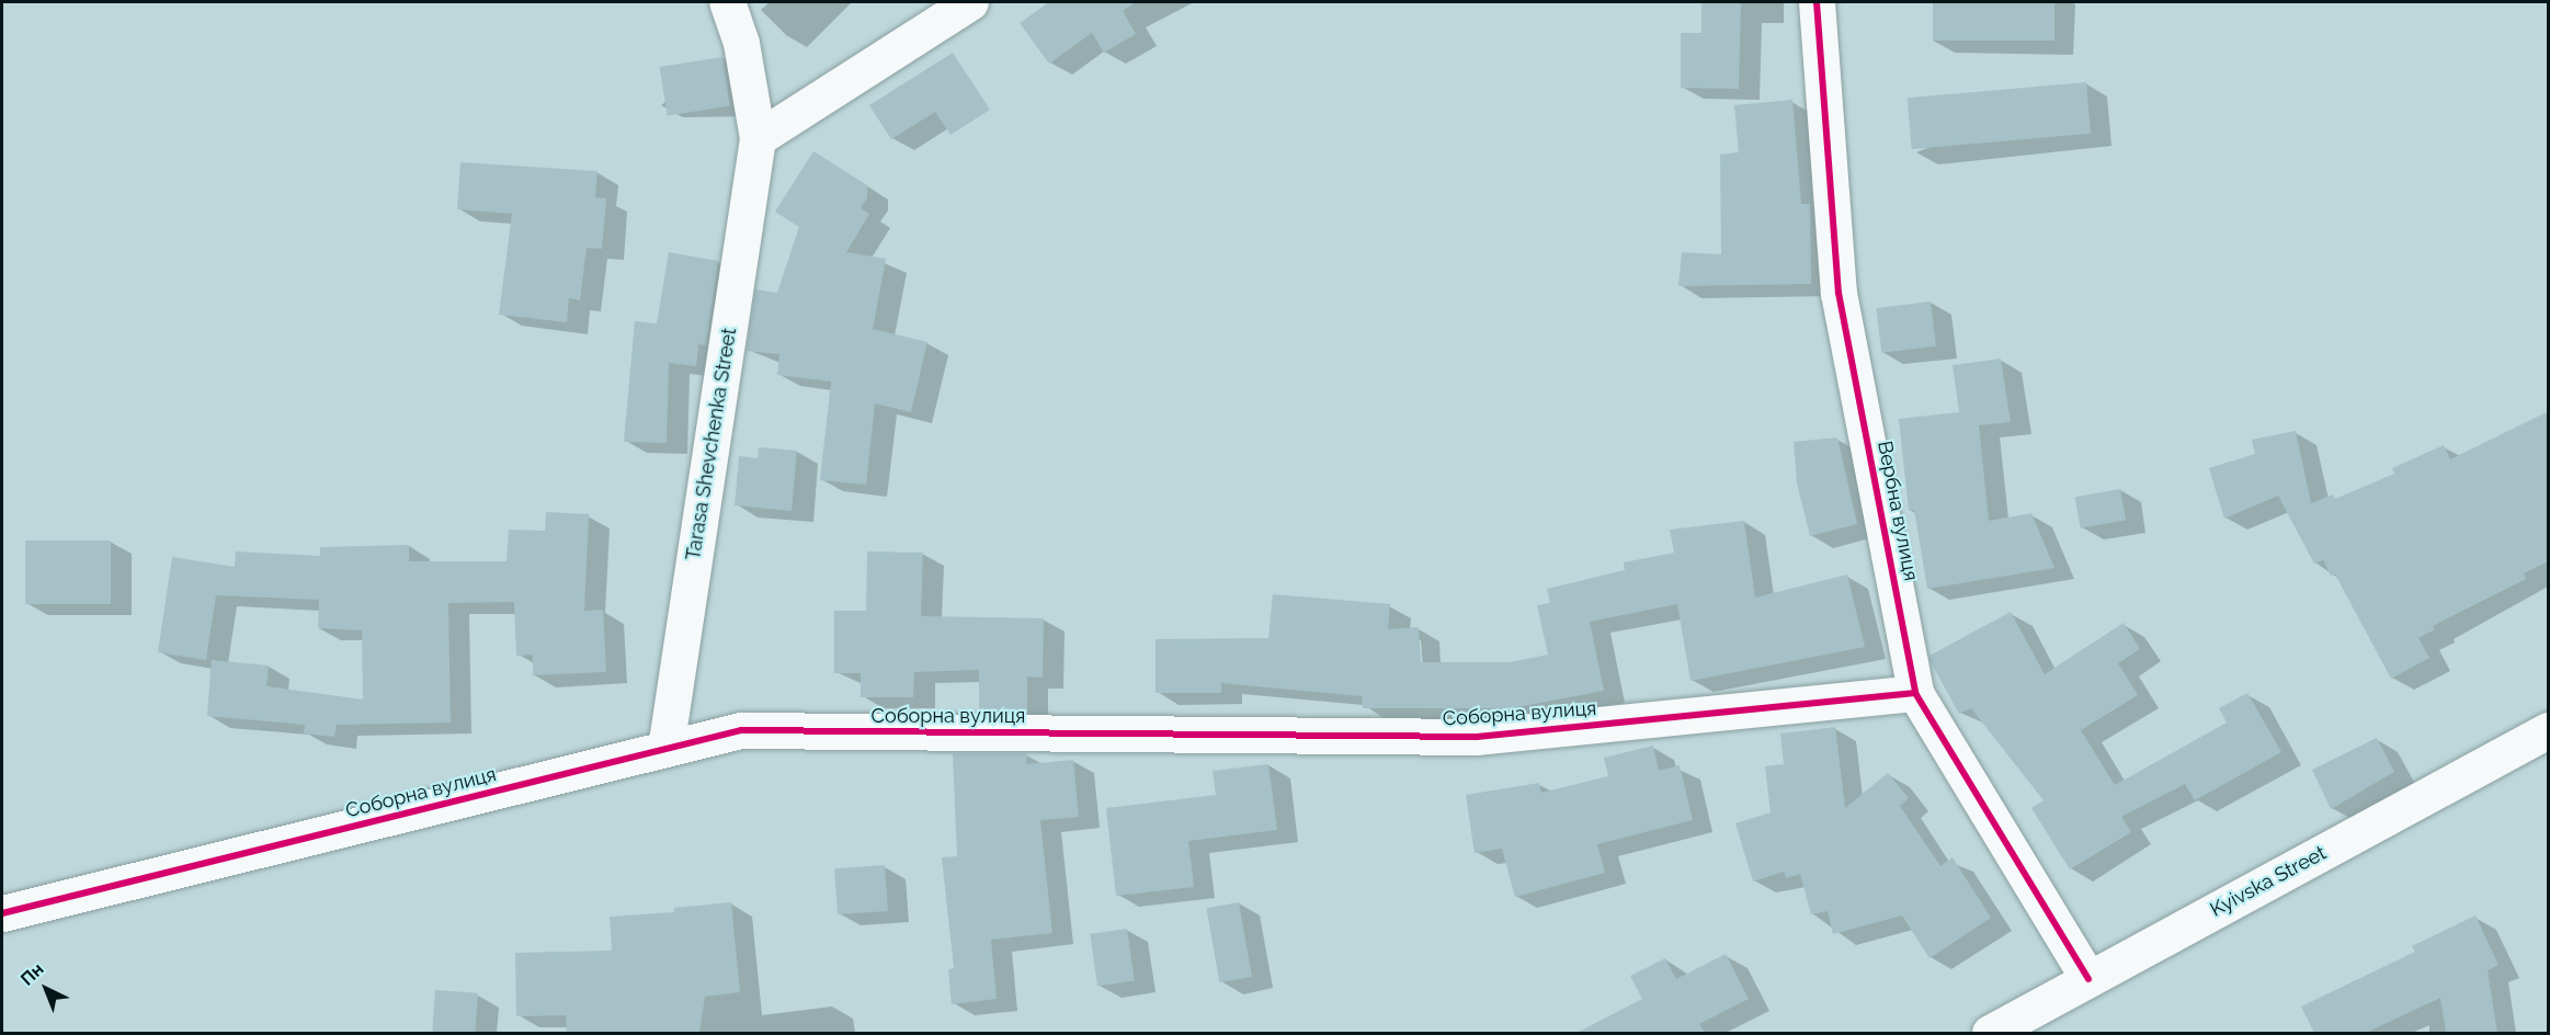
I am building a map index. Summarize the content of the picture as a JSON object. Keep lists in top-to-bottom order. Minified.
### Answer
{"streets":{"street":["Tarasa Shevchenka Street","Вербна вулиця","Соборна вулиця","Kyivska Street"]},"crossings":[["Tarasa Shevchenka Street","Соборна вулиця"],["Вербна вулиця","Соборна вулиця"],["Вербна вулиця","Kyivska Street"]],"north":"top left"}
